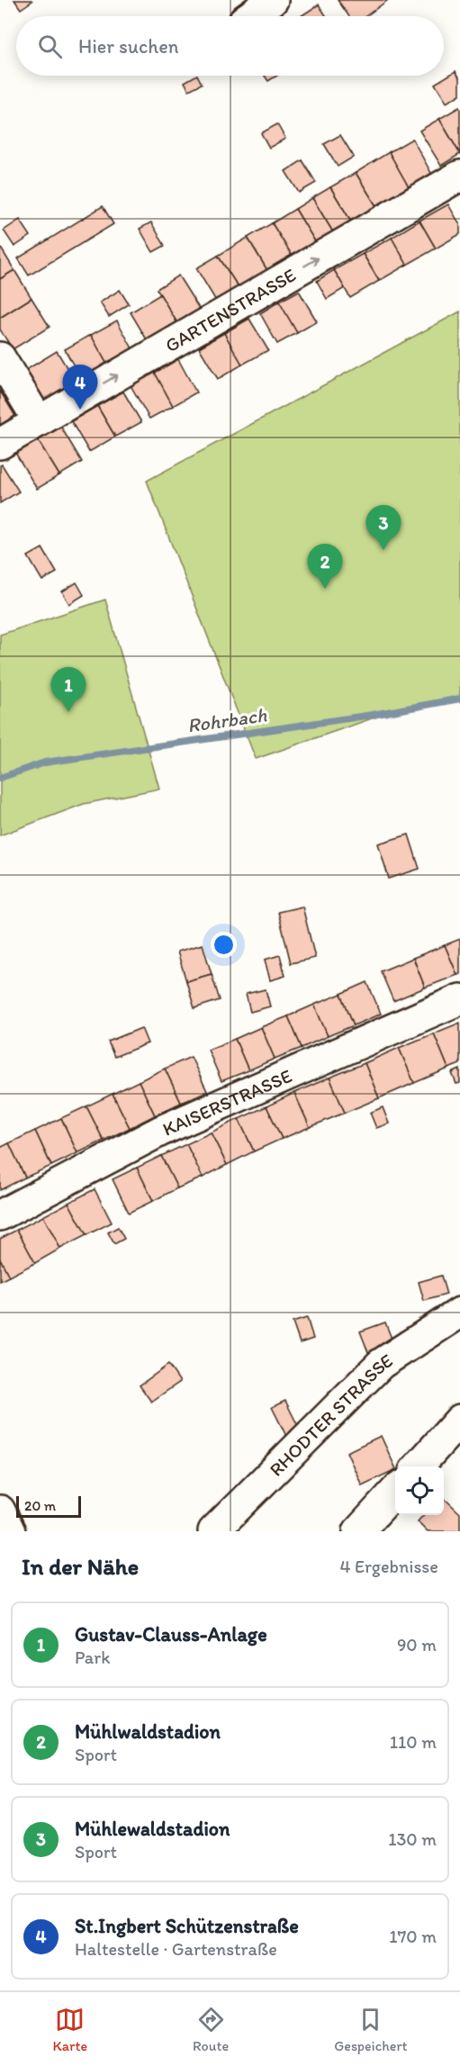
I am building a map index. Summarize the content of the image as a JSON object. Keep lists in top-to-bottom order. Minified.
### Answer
{"streets":{"street":["GARTENSTRASSE","KAISERSTRASSE","RHODTER STRASSE"]},"one_way":["GARTENSTRASSE"],"water":["Rohrbach"],"scale_bar":"20 m","page":{"search":"Hier suchen","pins":["4","3","2","1"],"scale":"20 m","heading":["In der Nähe","4 Ergebnisse"],"list":[{"mark":"1","name":"Gustav-Clauss-Anlage","note":"Park","value":"90 m"},{"mark":"2","name":"Mühlwaldstadion","note":"Sport","value":"110 m"},{"mark":"3","name":"Mühlewaldstadion","note":"Sport","value":"130 m"},{"mark":"4","name":"St.Ingbert Schützenstraße","note":"Haltestelle · Gartenstraße","value":"170 m"}],"nav":["Karte","Route","Gespeichert"]}}
